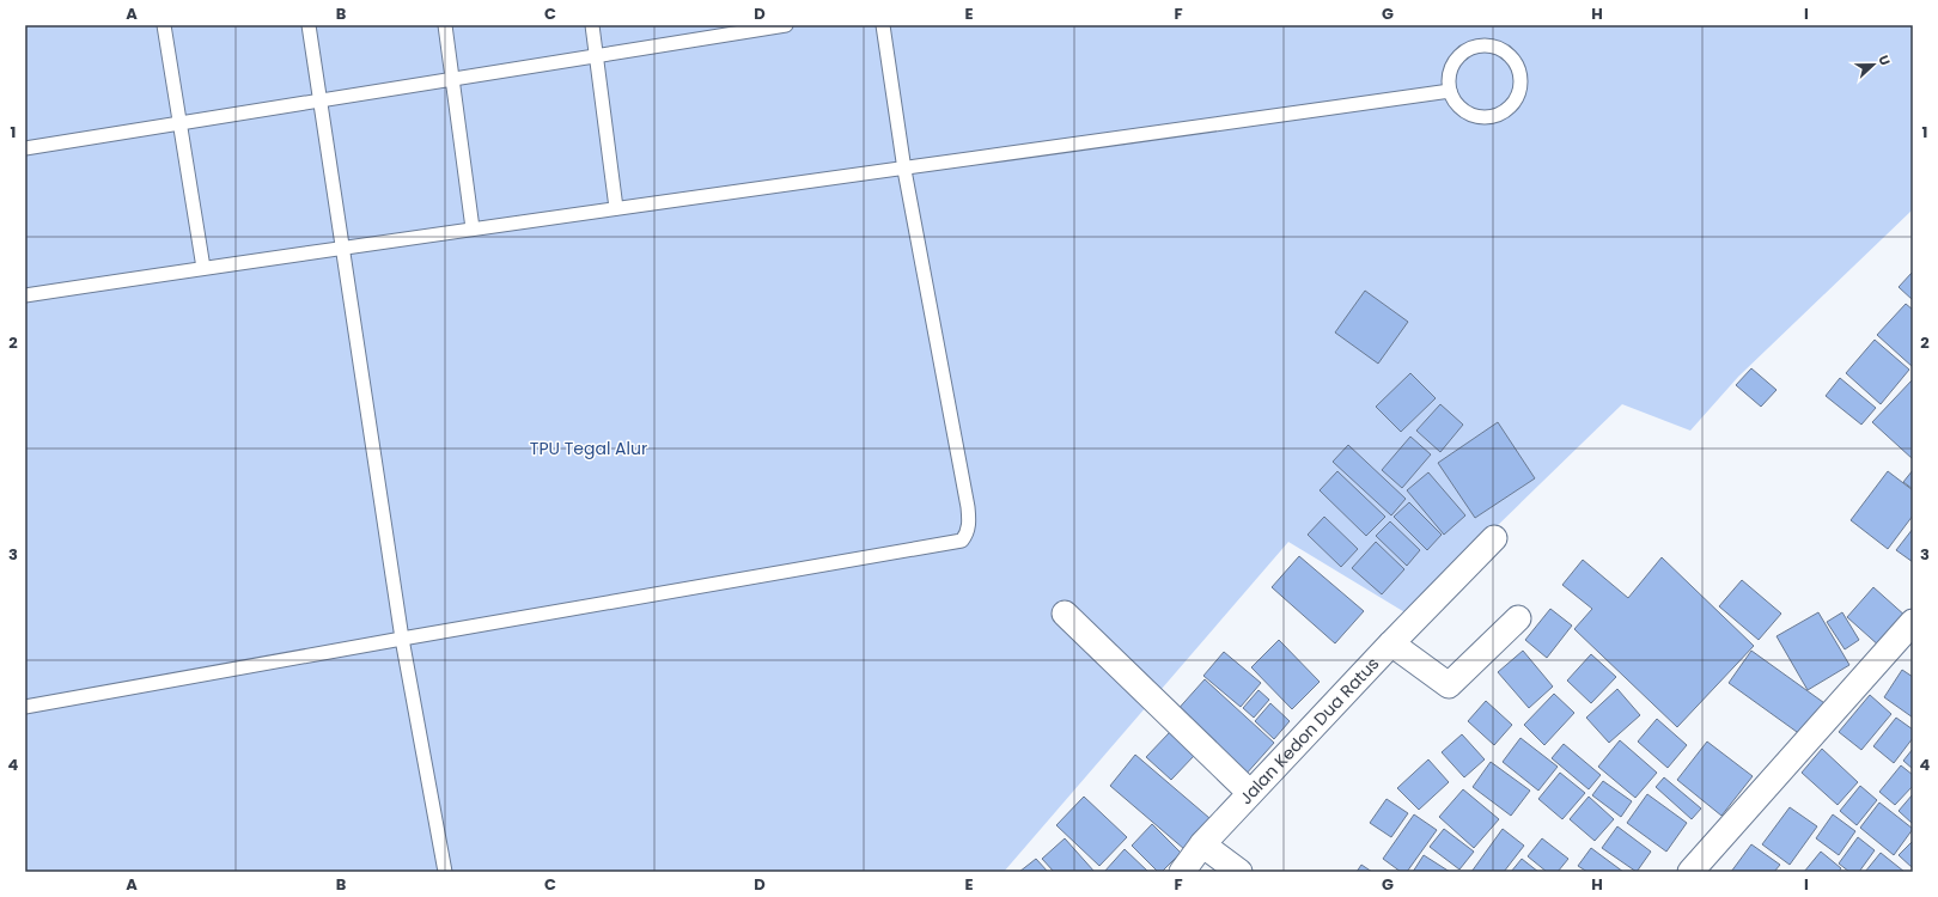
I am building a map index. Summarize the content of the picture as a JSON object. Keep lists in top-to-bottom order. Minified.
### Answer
{"streets":{"street":["Jalan Kedon Dua Ratus"]},"parks":["TPU Tegal Alur"],"north":"right","grid":{"columns":["A","B","C","D","E","F","G","H","I"],"rows":["1","2","3","4"]}}
